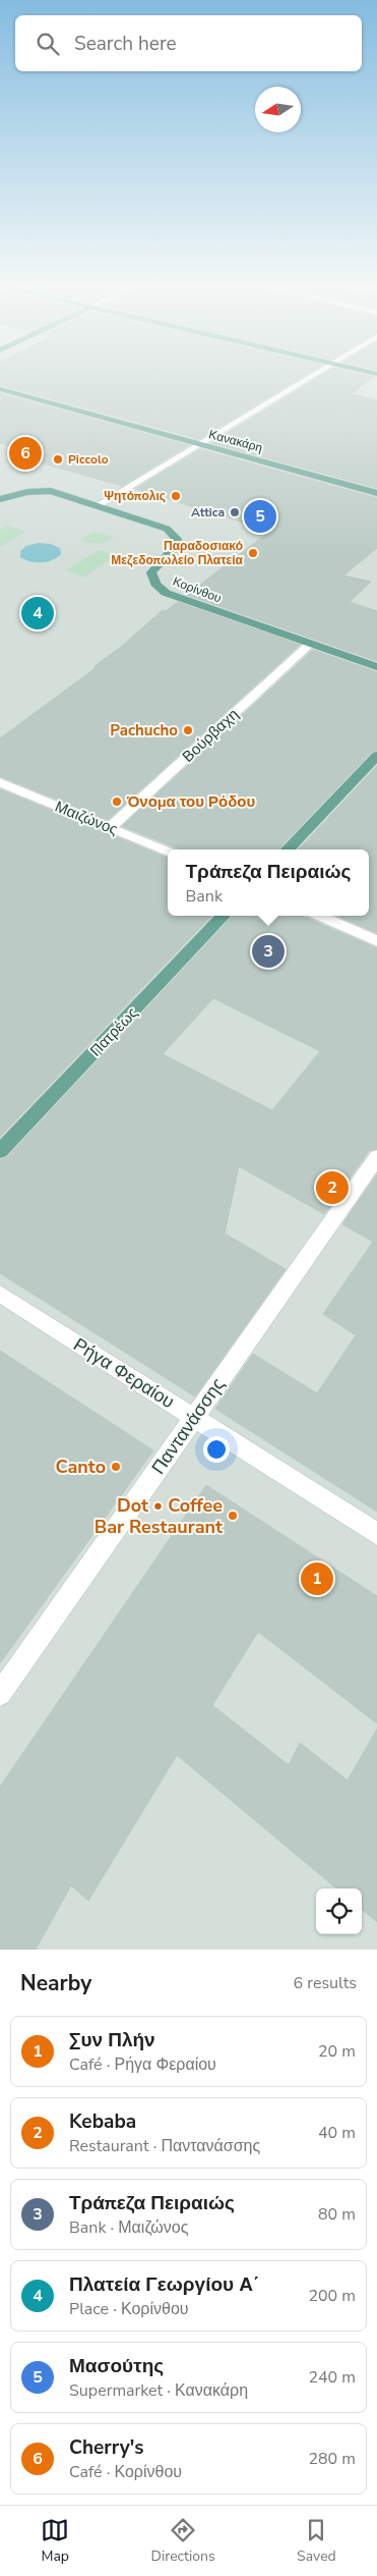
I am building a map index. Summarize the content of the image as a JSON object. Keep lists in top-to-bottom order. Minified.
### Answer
{"streets":{"main road":["Κανακάρη","Κορίνθου","Πατρέως"],"street":["Βούρβαχη","Μαιζώνος","Ρήγα Φεραίου","Παντανάσσης"]},"crossings":[["Κορίνθου","Βούρβαχη"],["Βούρβαχη","Μαιζώνος"],["Ρήγα Φεραίου","Παντανάσσης"]],"places":["Piccolo","Ψητόπολις","Attica","Παραδοσιακό Μεζεδοπωλείο Πλατεία","Pachucho","Όνομα του Ρόδου","Canto","Dot • Coffee Bar Restaurant"],"north":"left","page":{"search":"Search here","pins":["6","5","4","3","2","1"],"popup":["Τράπεζα Πειραιώς","Bank"],"heading":["Nearby","6 results"],"list":[{"mark":"1","name":"Συν Πλήν","note":"Café · Ρήγα Φεραίου","value":"20 m"},{"mark":"2","name":"Kebaba","note":"Restaurant · Παντανάσσης","value":"40 m"},{"mark":"3","name":"Τράπεζα Πειραιώς","note":"Bank · Μαιζώνος","value":"80 m"},{"mark":"4","name":"Πλατεία Γεωργίου Α΄","note":"Place · Κορίνθου","value":"200 m"},{"mark":"5","name":"Μασούτης","note":"Supermarket · Κανακάρη","value":"240 m"},{"mark":"6","name":"Cherry's","note":"Café · Κορίνθου","value":"280 m"}],"nav":["Map","Directions","Saved"]}}
